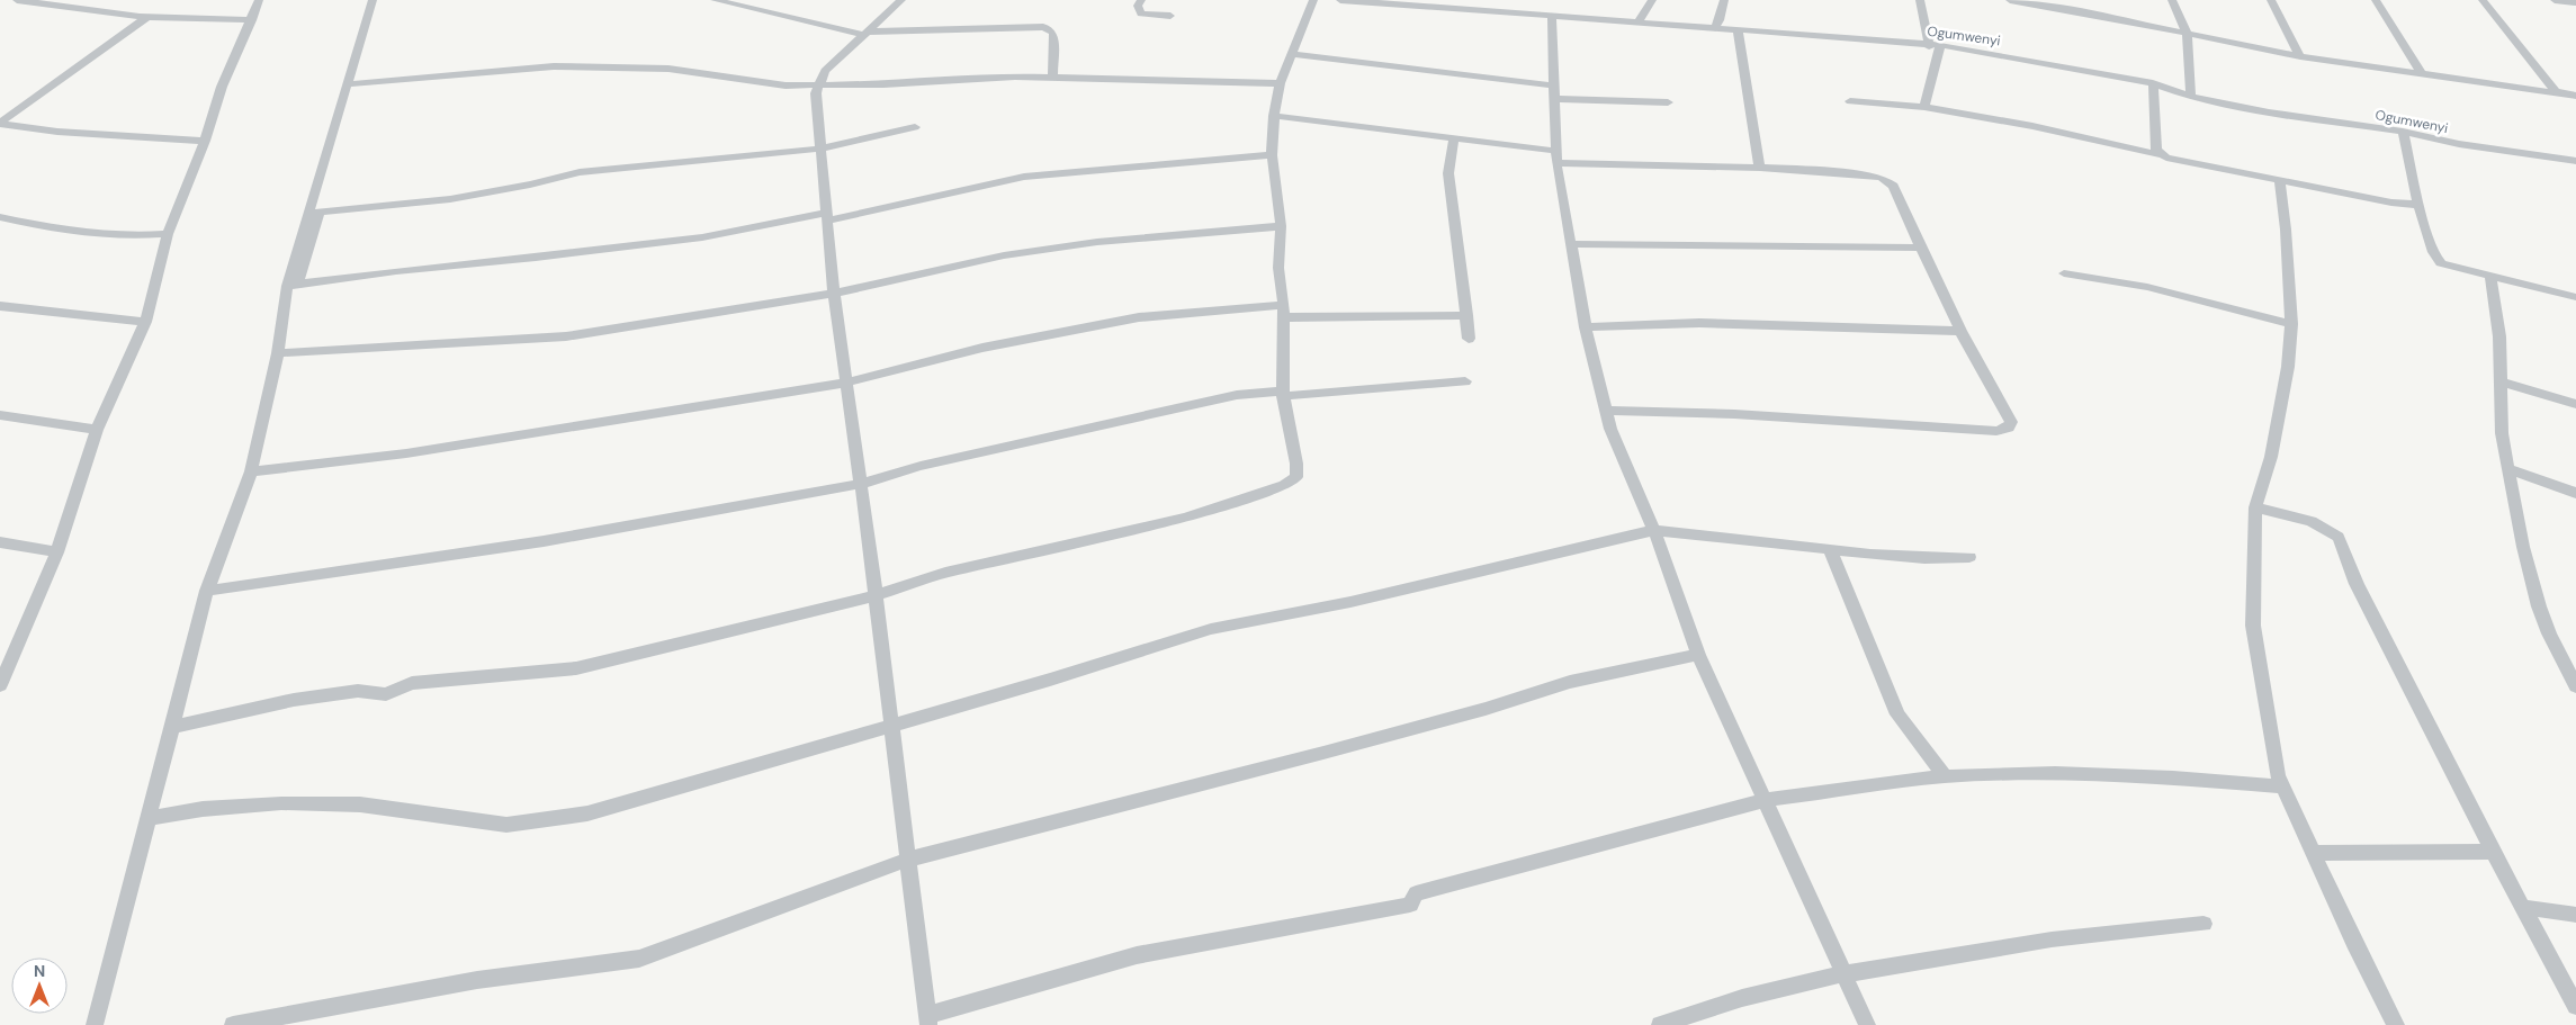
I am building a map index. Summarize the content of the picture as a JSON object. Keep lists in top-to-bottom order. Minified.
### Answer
{"streets":{"street":["Ogumwenyi"]},"north":"top"}
